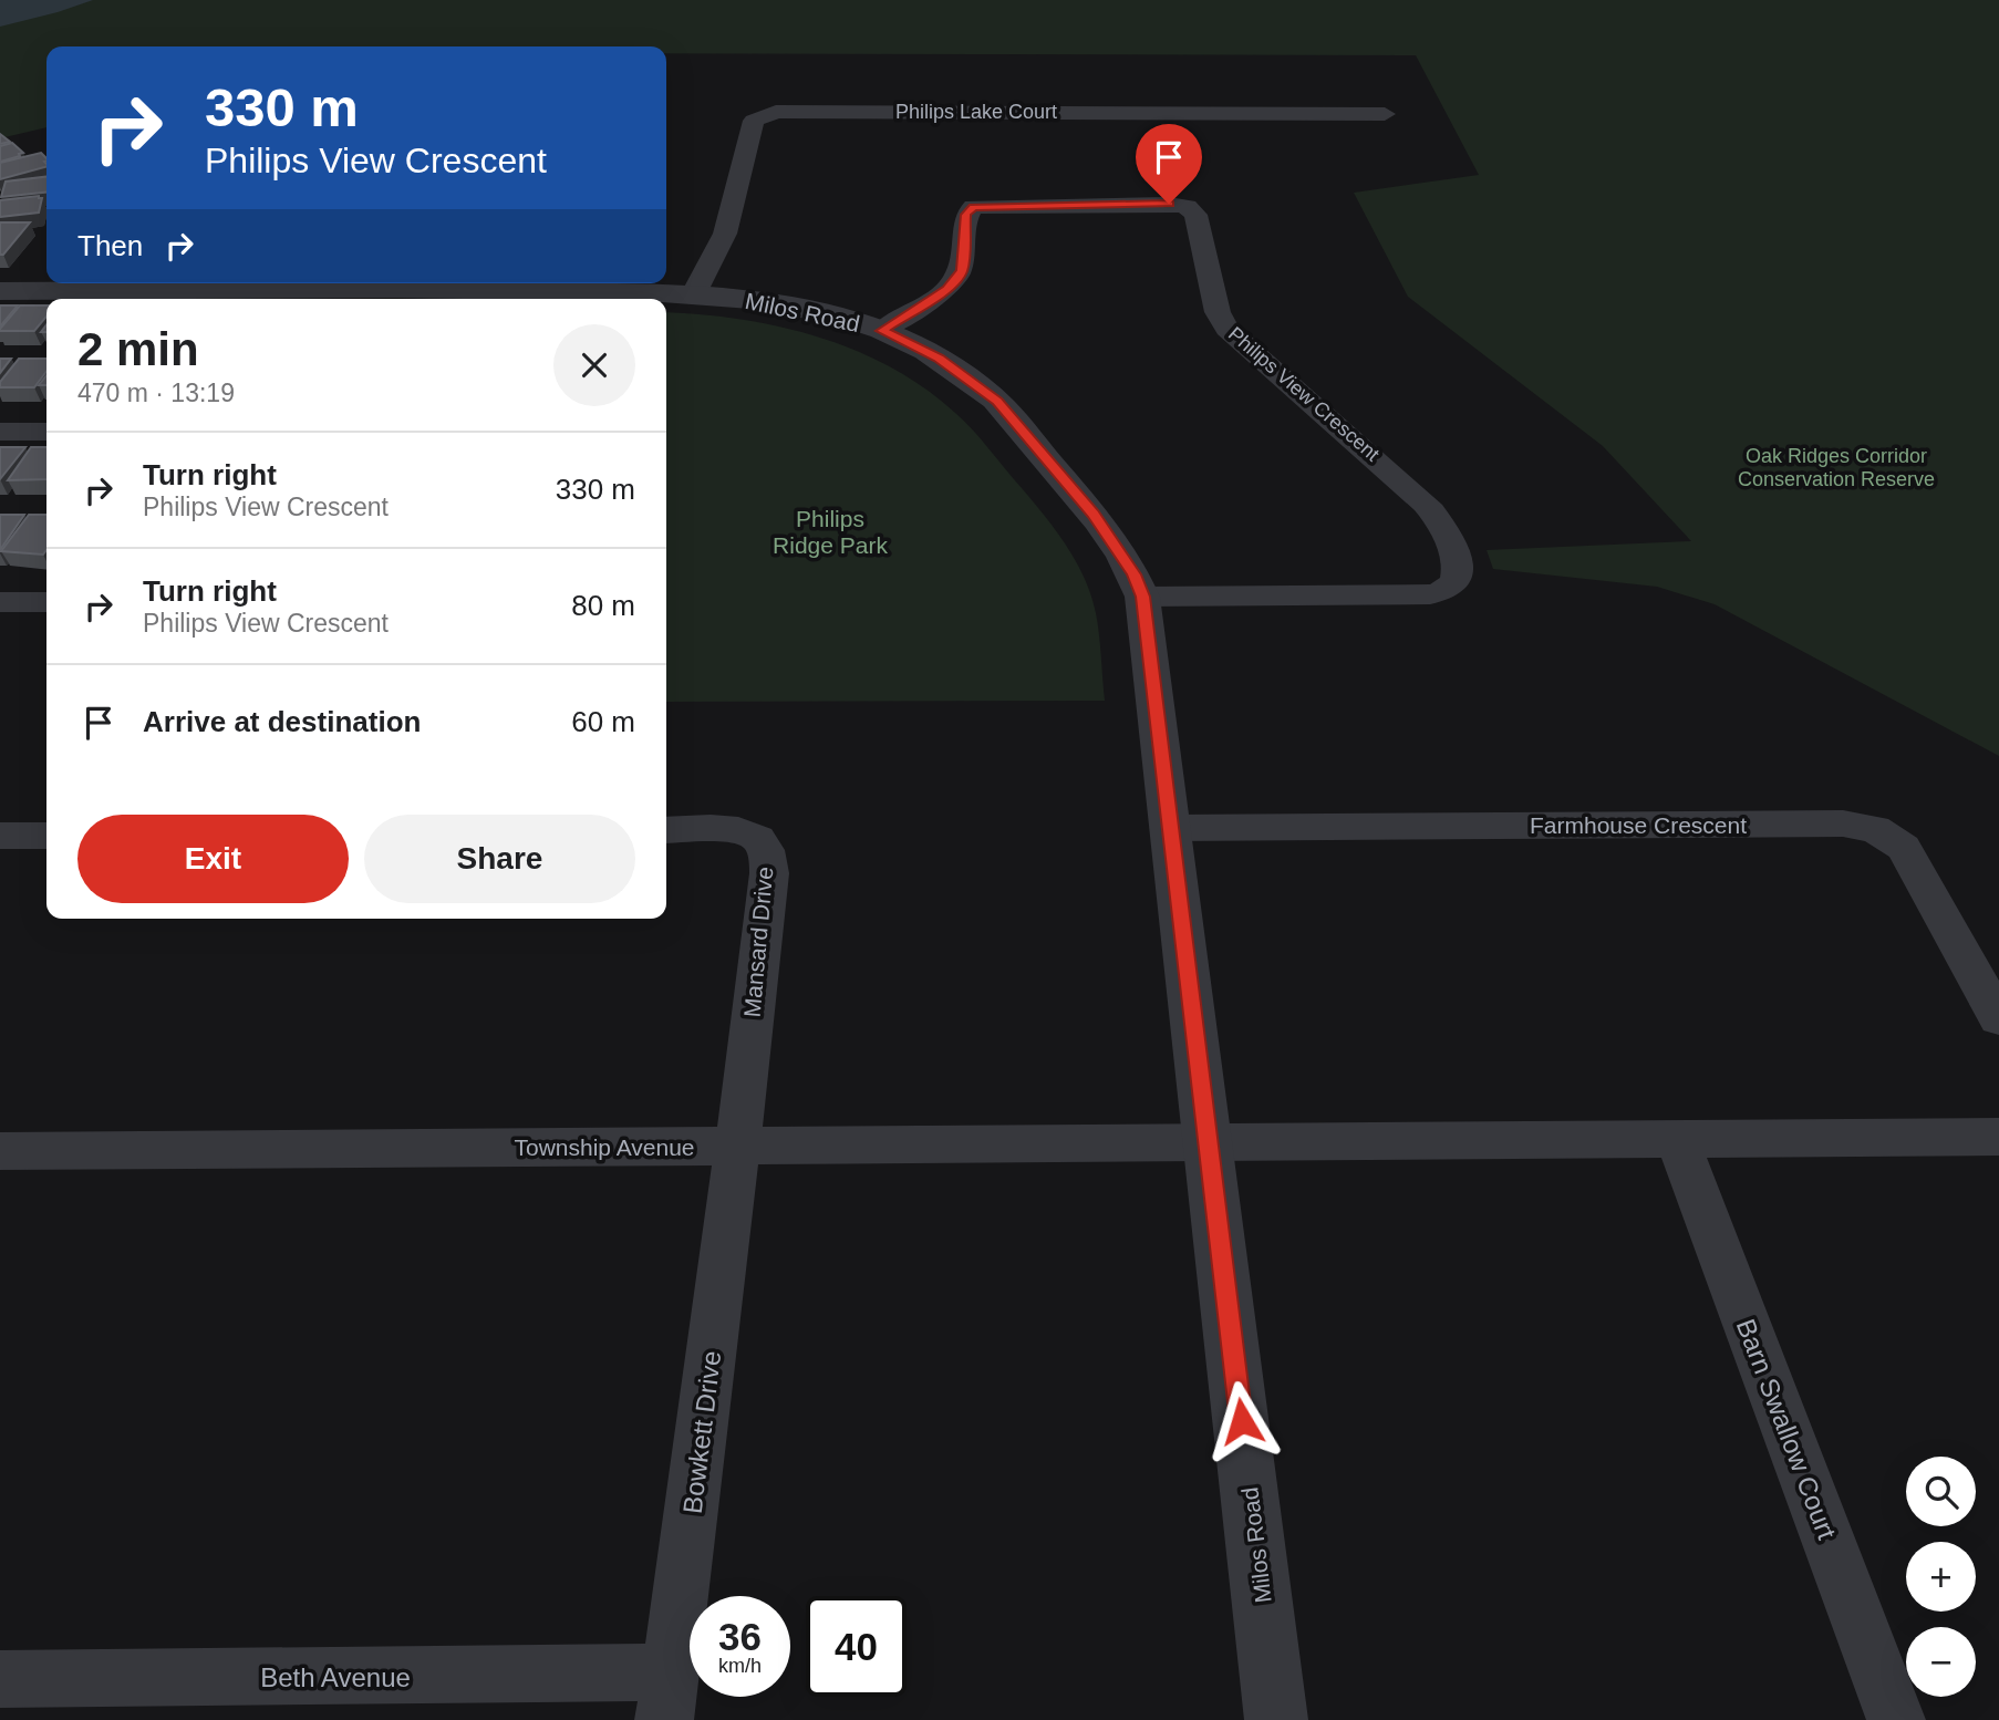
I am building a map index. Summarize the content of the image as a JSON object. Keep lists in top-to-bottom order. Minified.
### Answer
{"streets":{"street":["Philips Lake Court","Milos Road","Philips View Crescent","Farmhouse Crescent","Mansard Drive","Township Avenue","Barn Swallow Court","Bowkett Drive","Beth Avenue"]},"crossings":[["Philips Lake Court","Milos Road"],["Milos Road","Philips View Crescent"],["Milos Road","Farmhouse Crescent"],["Milos Road","Township Avenue"],["Mansard Drive","Township Avenue"],["Mansard Drive","Bowkett Drive"],["Township Avenue","Bowkett Drive"],["Bowkett Drive","Beth Avenue"]],"parks":["Oak Ridges Corridor Conservation Reserve","Philips Ridge Park"],"page":{"turn":["330 m","Philips View Crescent"],"then":"Then","heading":["2 min","470 m · 13:19"],"list":[{"name":"Turn right","note":"Philips View Crescent","value":"330 m"},{"name":"Turn right","note":"Philips View Crescent","value":"80 m"},{"name":"Arrive at destination","value":"60 m"}],"buttons":["Exit","Share"],"map_buttons":["+","−"],"speed":"36 km/h","limit":"40"}}
